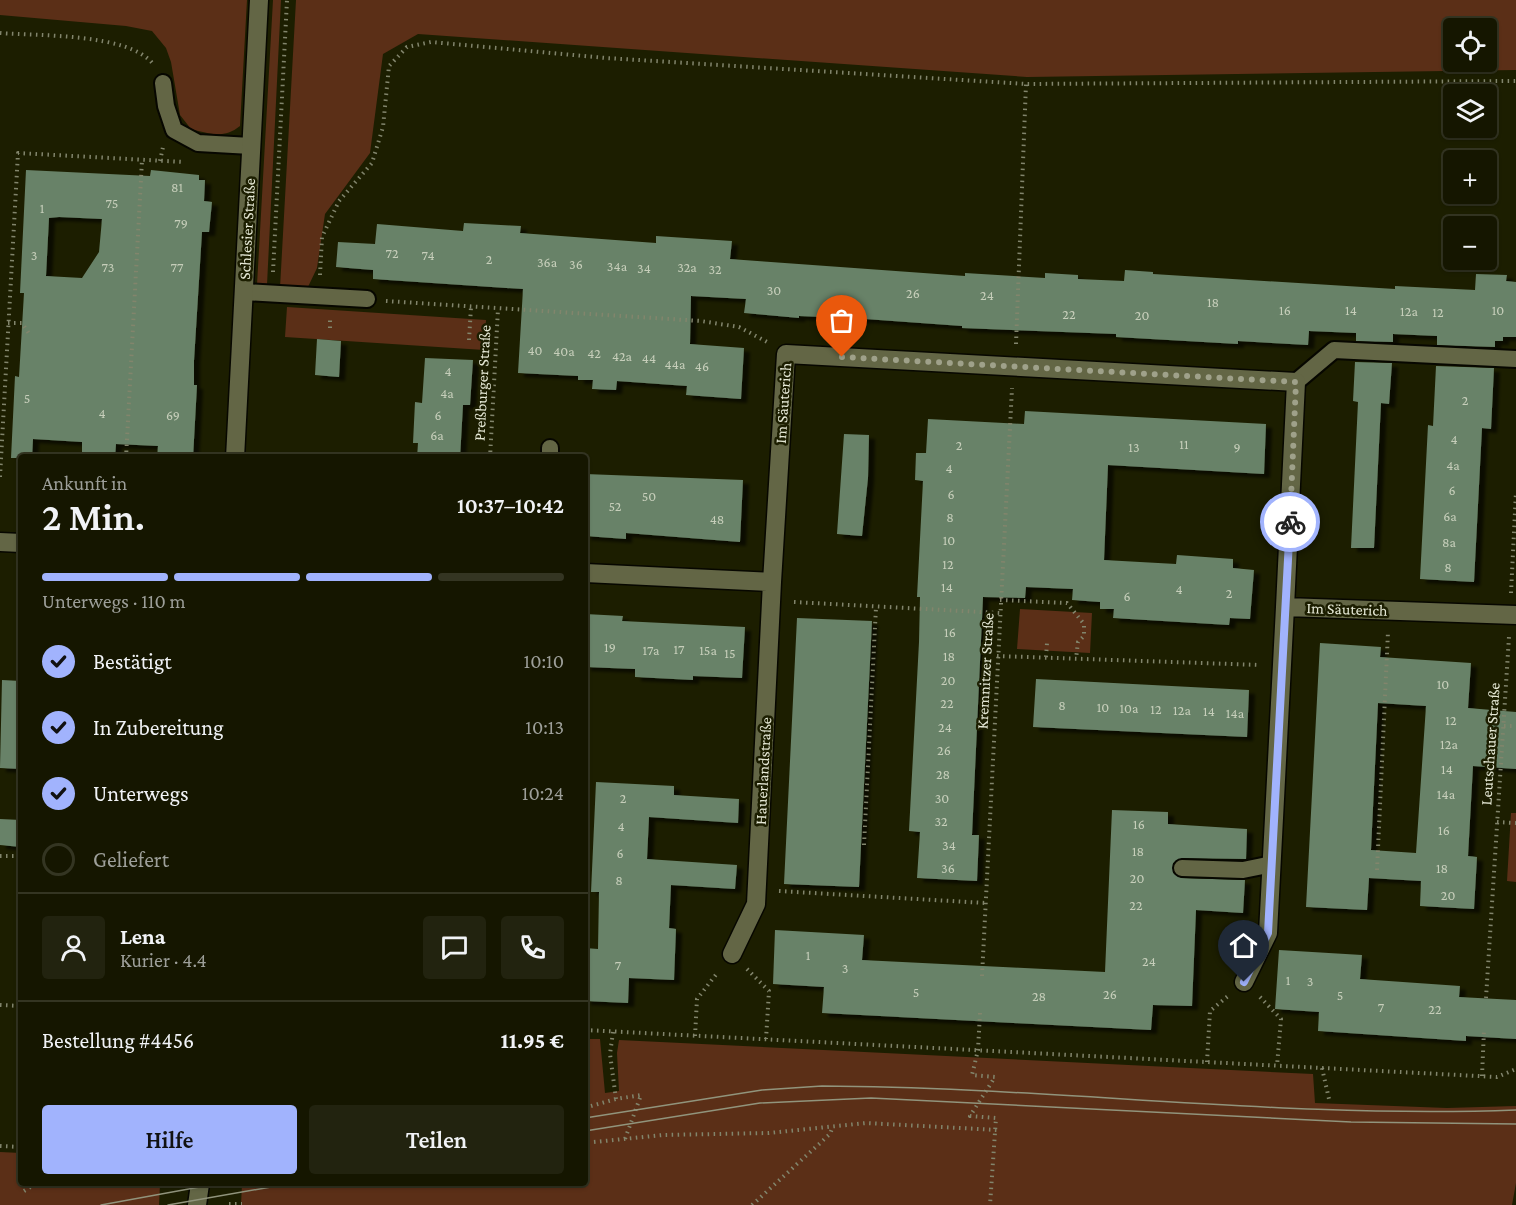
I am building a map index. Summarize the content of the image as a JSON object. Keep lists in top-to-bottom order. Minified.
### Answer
{"streets":{"street":["Schlesier Straße","Im Säuterich","Hauerlandstraße"],"path":["Preßburger Straße","Kremnitzer Straße","Leutschauer Straße"]},"crossings":[["Im Säuterich","Kremnitzer Straße"],["Im Säuterich","Leutschauer Straße"],["Im Säuterich","Hauerlandstraße"]],"house_numbers":["81","75","1","79","72","3","74","2","36a","36","34a","73","77","32a","34","32","30","26","24","18","16","14","10","12a","12","22","20","40","40a","42","42a","44","44a","46","4","4a","5","2","4","69","6","6a","4","11","2","13","9","4a","4","6","6","50","52","6a","8","48","10","8a","12","8","14","4","2","6","16","19","17","17a","15a","15","18","20","10","22","8","10","10a","12","12a","14","14a","12","24","12a","26","14","28","14a","2","30","32","16","4","16","34","18","6","36","18","20","8","20","22","1","24","7","3","1","3","5","26","5","28","7","22"],"page":{"map_buttons":["+","−"],"heading":["2 Min.","Ankunft in","10:37–10:42"],"panel":["Lena","Kurier · 4.4","Bestellung #4456","11.95 €"],"bar":"Unterwegs · 110 m","list":[["Bestätigt","10:10"],["In Zubereitung","10:13"],["Unterwegs","10:24"],"Geliefert"],"buttons":["Hilfe","Teilen"]}}
